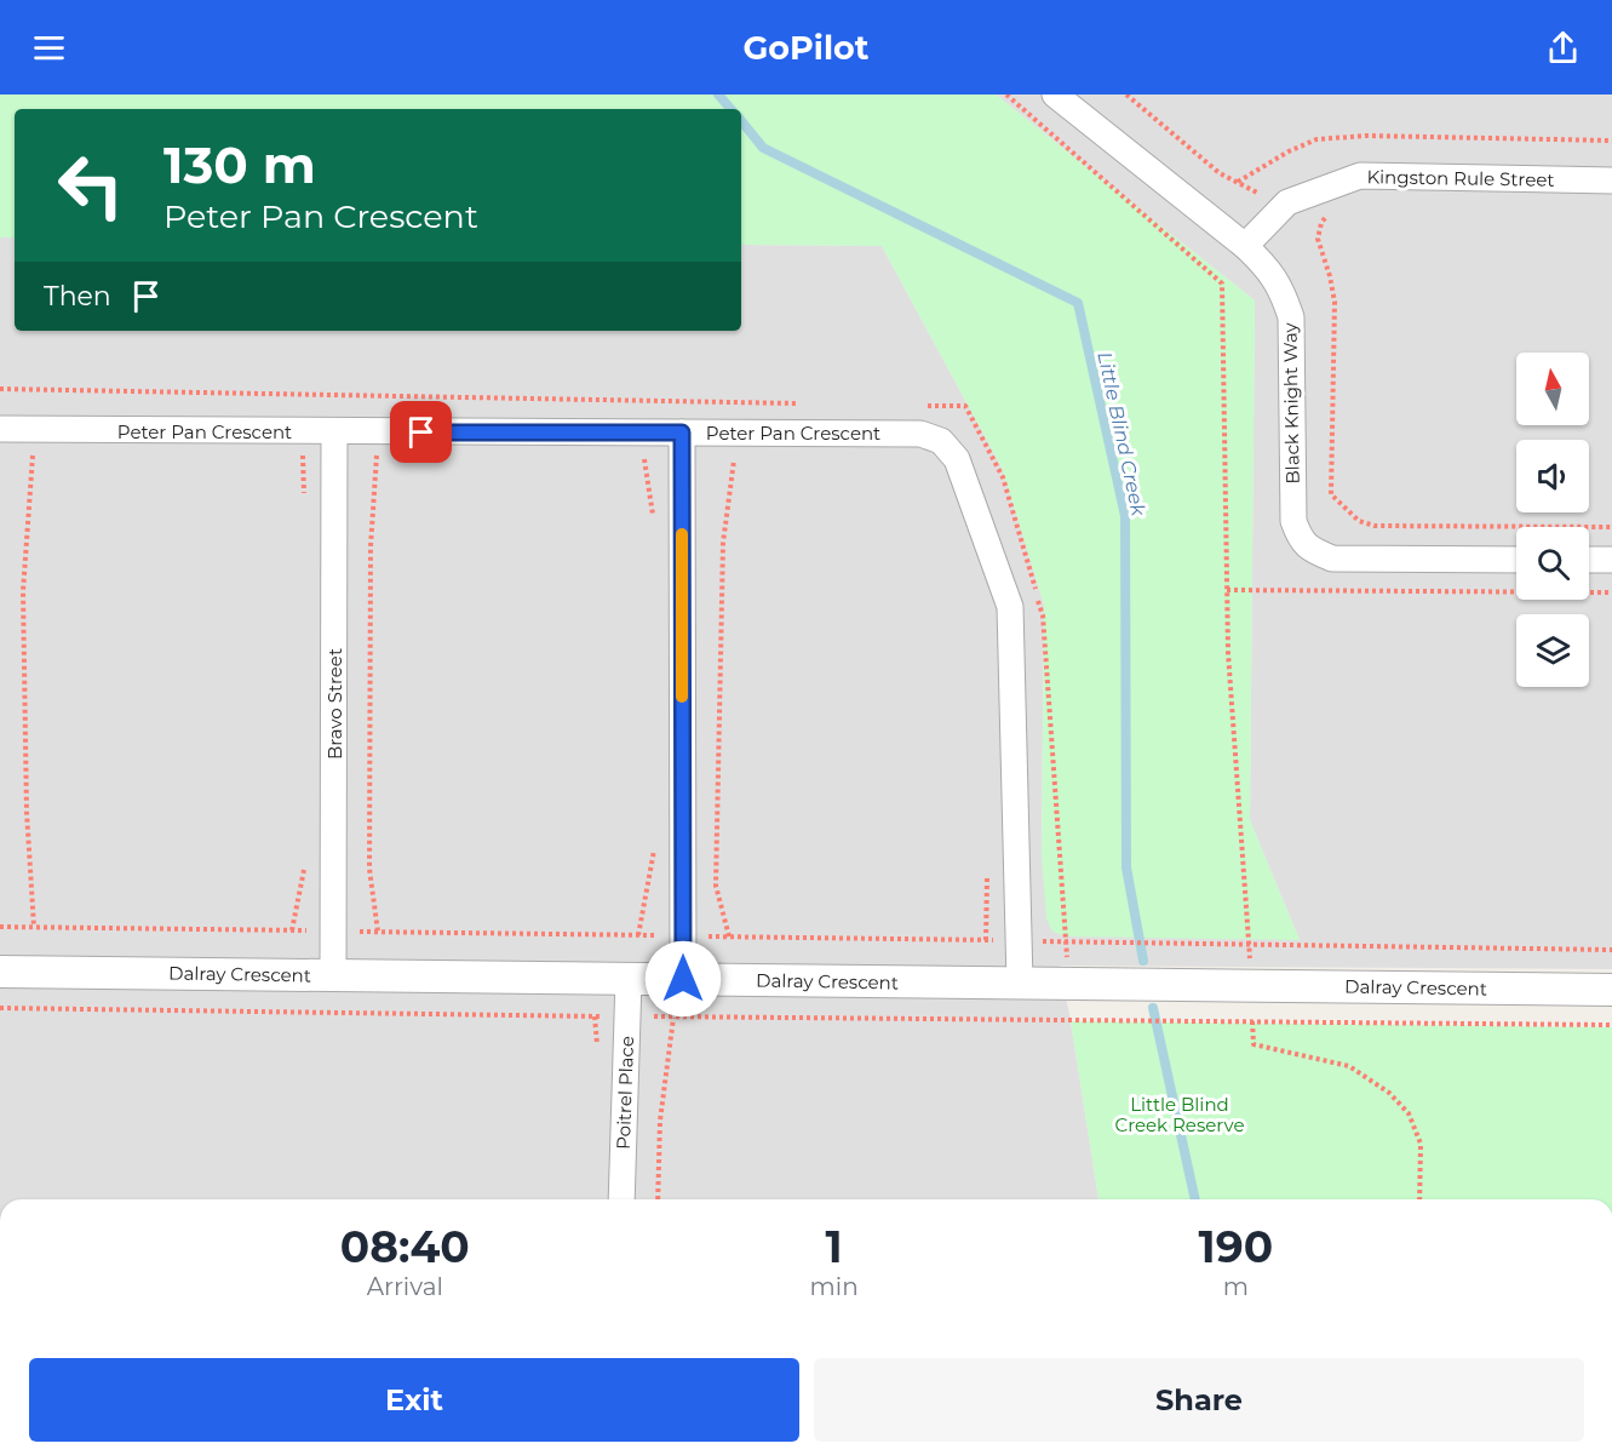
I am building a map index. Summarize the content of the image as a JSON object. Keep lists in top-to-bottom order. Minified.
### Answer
{"streets":{"street":["Kingston Rule Street","Black Knight Way","Peter Pan Crescent","Bravo Street","Dalray Crescent","Poitrel Place"]},"crossings":[["Kingston Rule Street","Black Knight Way"],["Peter Pan Crescent","Bravo Street"],["Peter Pan Crescent","Dalray Crescent"],["Bravo Street","Dalray Crescent"],["Dalray Crescent","Poitrel Place"]],"water":["Little Blind Creek"],"parks":["Little Blind Creek Reserve"],"north":"top","page":{"header":"GoPilot","turn":["130 m","Peter Pan Crescent"],"then":"Then","eta":["08:40","Arrival","1","min","190","m"],"buttons":["Exit","Share"]}}
